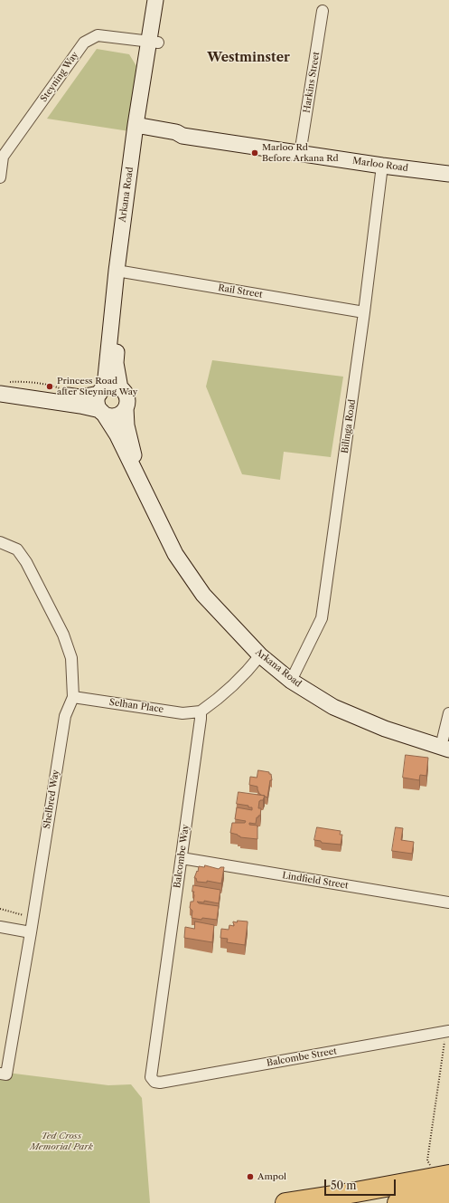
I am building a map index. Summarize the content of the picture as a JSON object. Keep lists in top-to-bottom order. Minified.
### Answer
{"streets":{"main road":["Marloo Road","Arkana Road"],"street":["Steyning Way","Harkins Street","Rail Street","Bilinga Road","Selhan Place","Shelbred Way","Balcombe Way","Lindfield Street","Balcombe Street"]},"crossings":[["Steyning Way","Arkana Road"],["Harkins Street","Marloo Road"],["Marloo Road","Arkana Road"],["Marloo Road","Bilinga Road"],["Arkana Road","Rail Street"],["Arkana Road","Bilinga Road"],["Rail Street","Bilinga Road"],["Selhan Place","Shelbred Way"],["Selhan Place","Balcombe Way"],["Balcombe Way","Lindfield Street"],["Balcombe Way","Balcombe Street"]],"districts":["Westminster"],"parks":["Ted Cross Memorial Park"],"places":["Marloo Rd Before Arkana Rd","Princess Road after Steyning Way","Ampol"],"scale_bar":"50 m"}
